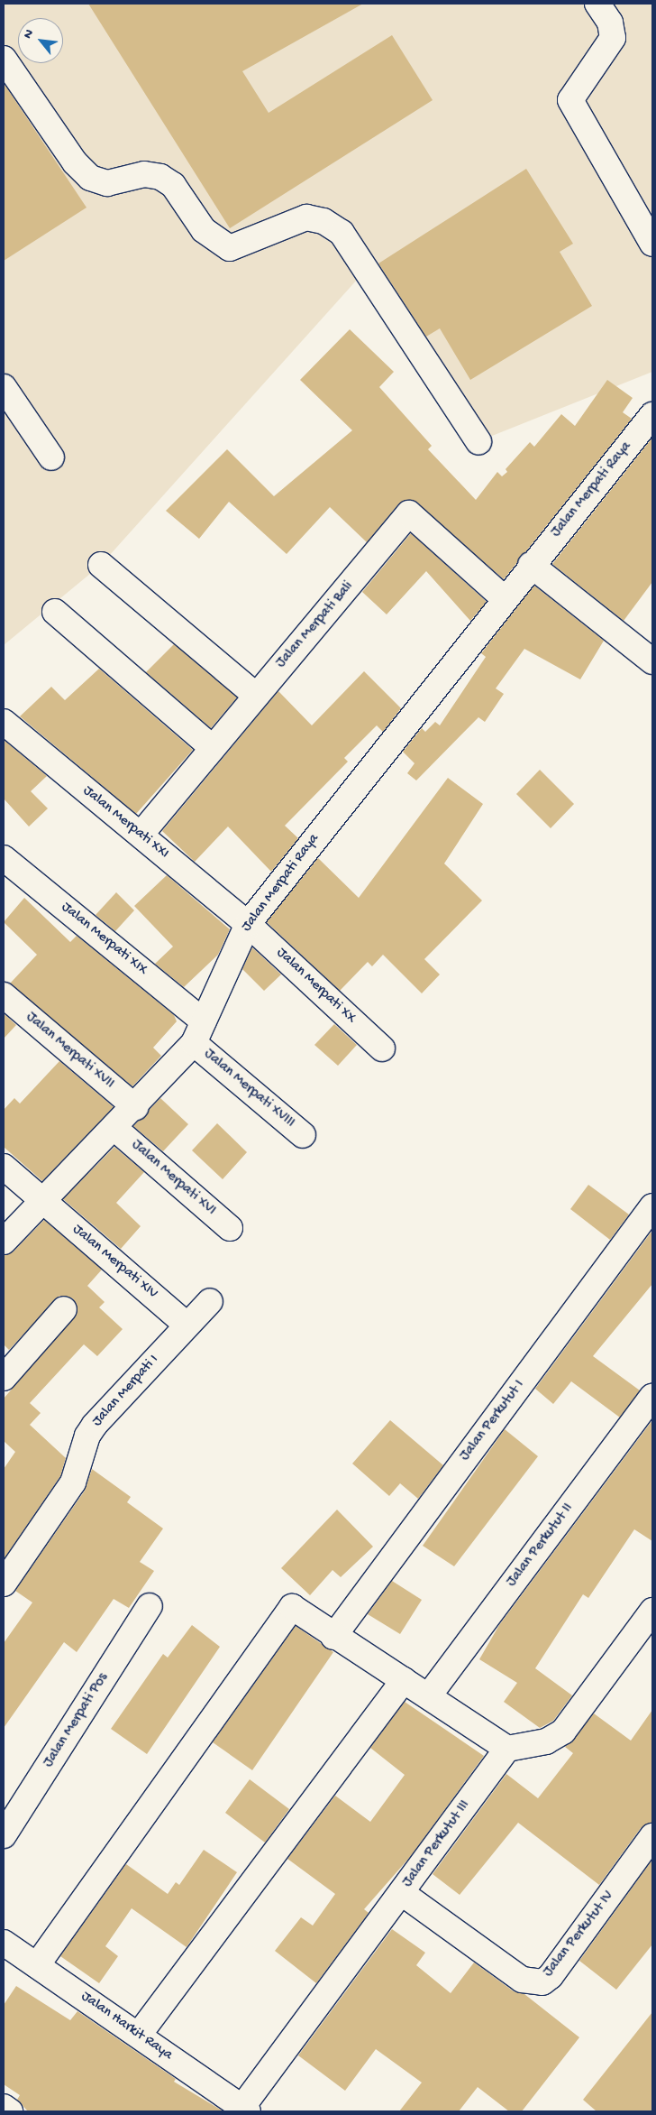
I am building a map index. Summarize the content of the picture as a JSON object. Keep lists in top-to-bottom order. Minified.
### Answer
{"streets":{"street":["Jalan Merpati Raya","Jalan Merpati Bali","Jalan Merpati XXI","Jalan Merpati XIX","Jalan Merpati XX","Jalan Merpati XVII","Jalan Merpati XVIII","Jalan Merpati XVI","Jalan Merpati XIV","Jalan Merpati I","Jalan Perkutut I","Jalan Perkutut II","Jalan Merpati Pos","Jalan Perkutut III","Jalan Perkutut IV","Jalan Harkit Raya"]},"crossings":[["Jalan Merpati Raya","Jalan Merpati Bali"],["Jalan Merpati Raya","Jalan Merpati XXI"],["Jalan Merpati Raya","Jalan Merpati XIX"],["Jalan Merpati Raya","Jalan Merpati XX"],["Jalan Merpati Raya","Jalan Merpati XVII"],["Jalan Merpati Raya","Jalan Merpati XVIII"],["Jalan Merpati Raya","Jalan Merpati XVI"],["Jalan Merpati Raya","Jalan Merpati XIV"],["Jalan Merpati Bali","Jalan Merpati XXI"],["Jalan Merpati XXI","Jalan Merpati XX"],["Jalan Merpati XIV","Jalan Merpati I"],["Jalan Perkutut III","Jalan Perkutut IV"],["Jalan Perkutut III","Jalan Harkit Raya"]],"north":"top left"}
